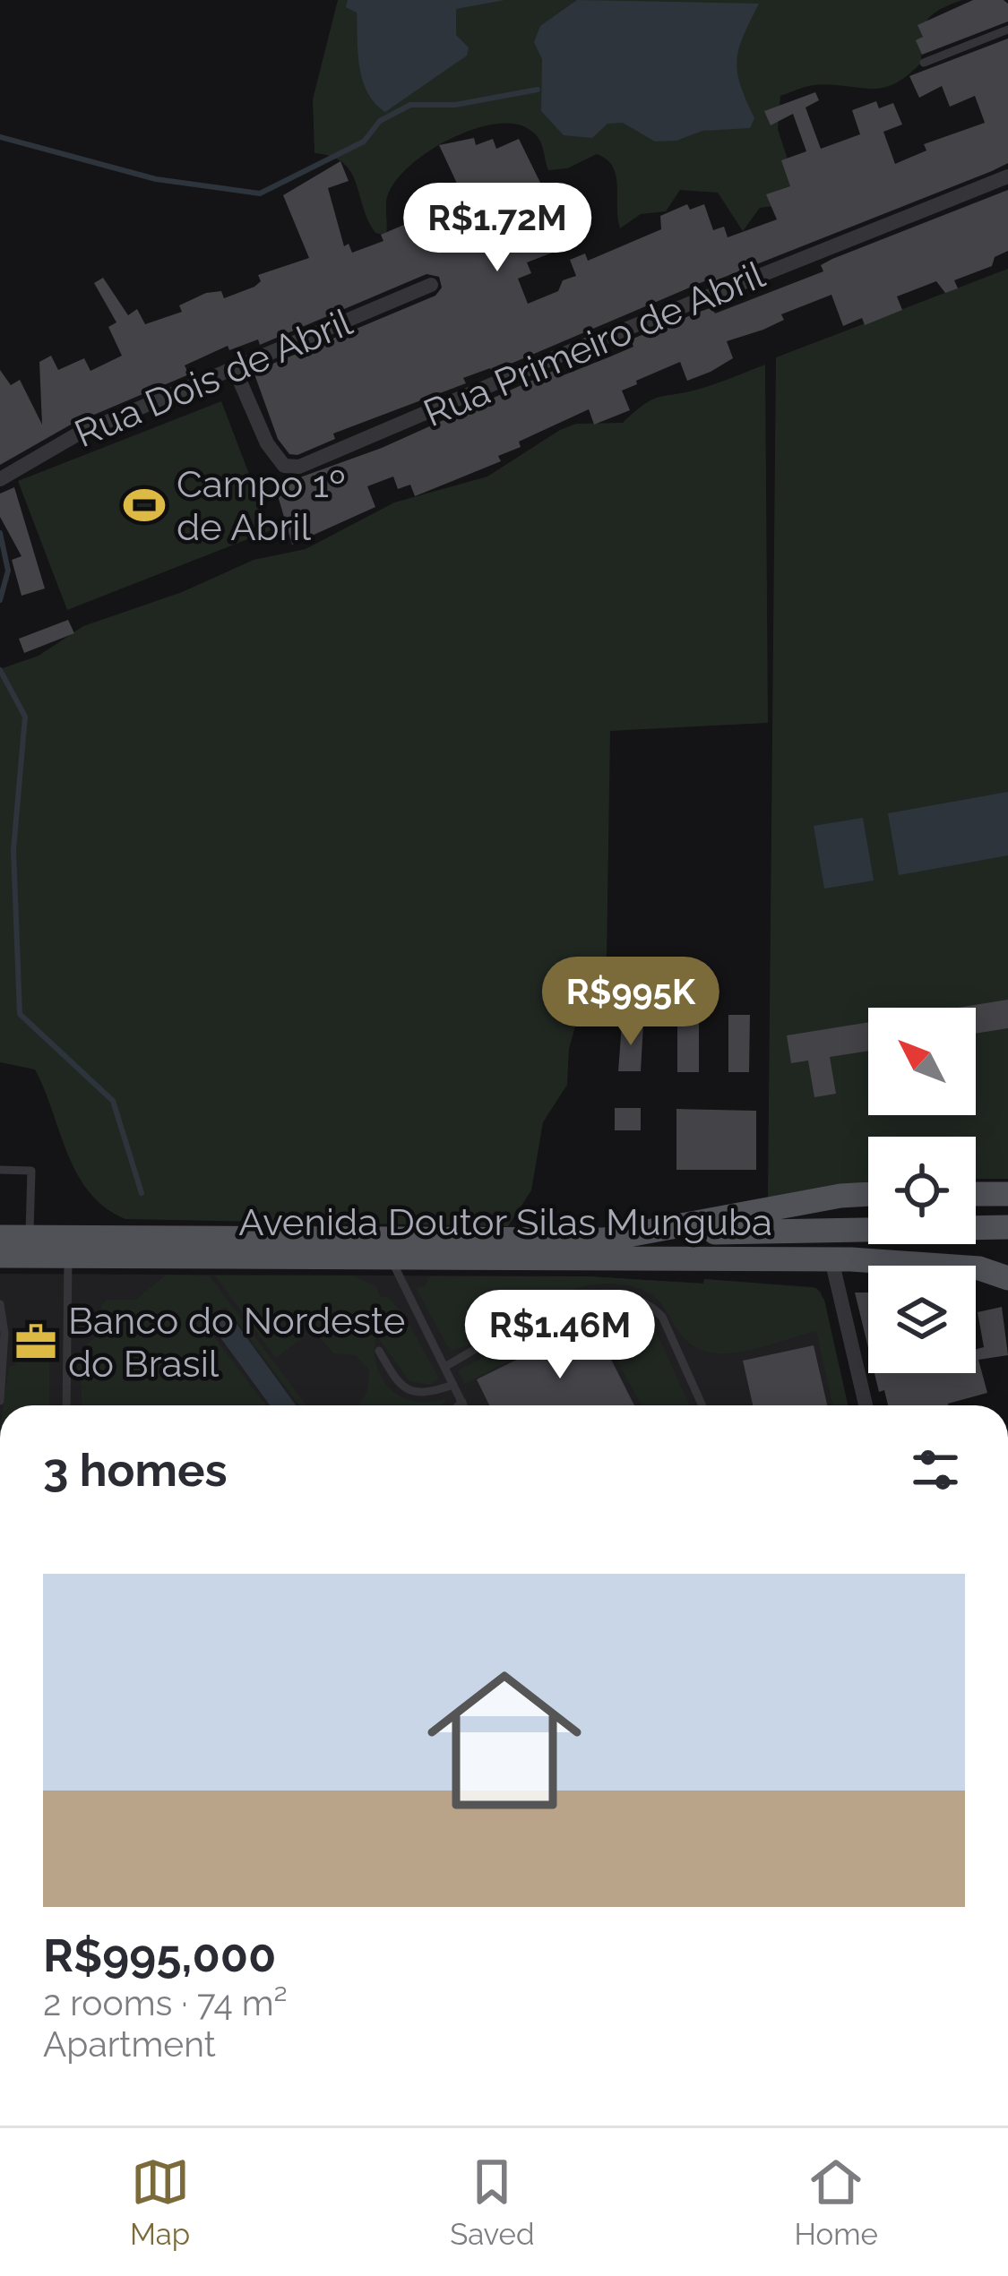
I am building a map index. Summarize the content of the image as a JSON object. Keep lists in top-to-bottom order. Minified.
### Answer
{"streets":{"main road":["Avenida Doutor Silas Munguba"],"street":["Rua Primeiro de Abril","Rua Dois de Abril"]},"crossings":[["Rua Primeiro de Abril","Rua Dois de Abril"]],"places":{"sports":["Campo 1º de Abril"],"office":["Banco do Nordeste do Brasil"]},"north":"top left","page":{"price":["R$1.72M","R$995K","R$1.46M"],"heading":"3 homes","list":[{"name":"R$995,000","note":"2 rooms · 74 m² · Apartment"}],"tabs":["Map","Saved","Home"]}}
